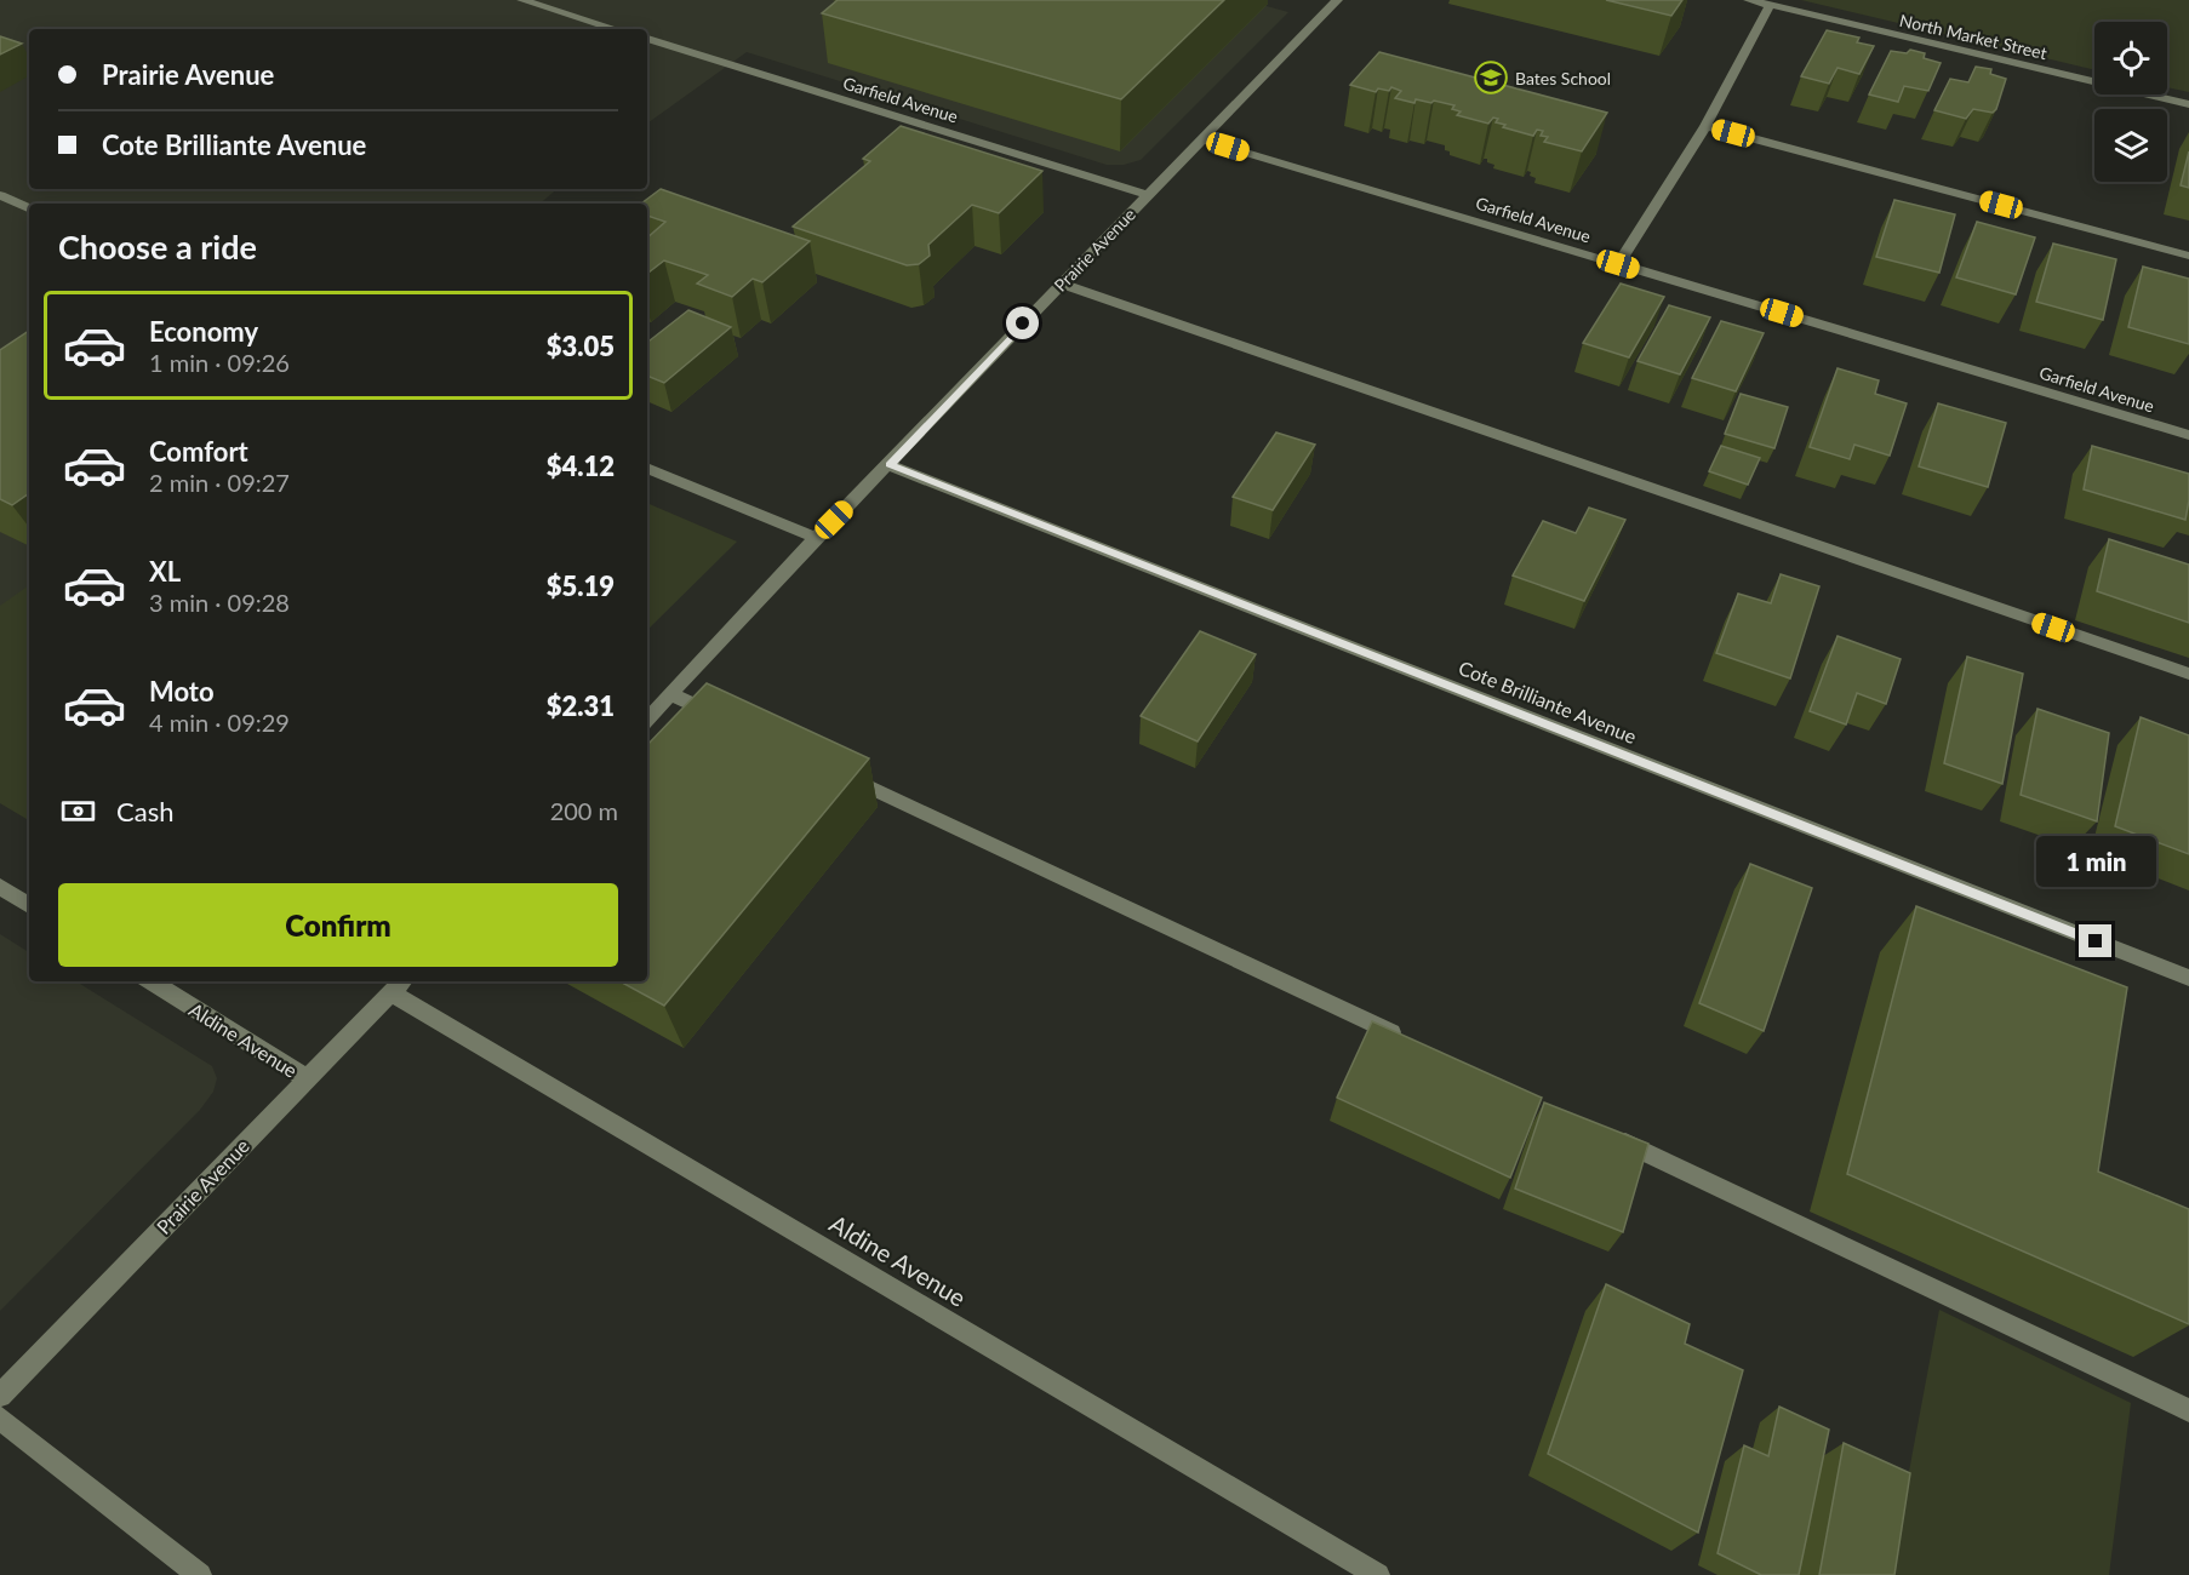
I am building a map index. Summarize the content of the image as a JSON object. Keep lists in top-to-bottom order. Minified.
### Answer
{"streets":{"street":["North Market Street","Garfield Avenue","Prairie Avenue","Cote Brilliante Avenue","Aldine Avenue"]},"crossings":[["Garfield Avenue","Prairie Avenue"],["Prairie Avenue","Cote Brilliante Avenue"],["Prairie Avenue","Aldine Avenue"]],"places":{"school or university":["Bates School"]},"page":{"banner":["Prairie Avenue","Cote Brilliante Avenue"],"heading":"Choose a ride","list":[{"name":"Economy","note":"1 min · 09:26","value":"$3.05"},{"name":"Comfort","note":"2 min · 09:27","value":"$4.12"},{"name":"XL","note":"3 min · 09:28","value":"$5.19"},{"name":"Moto","note":"4 min · 09:29","value":"$2.31"}],"pay":["Cash","200 m"],"bubble":"1 min","buttons":"Confirm"}}
